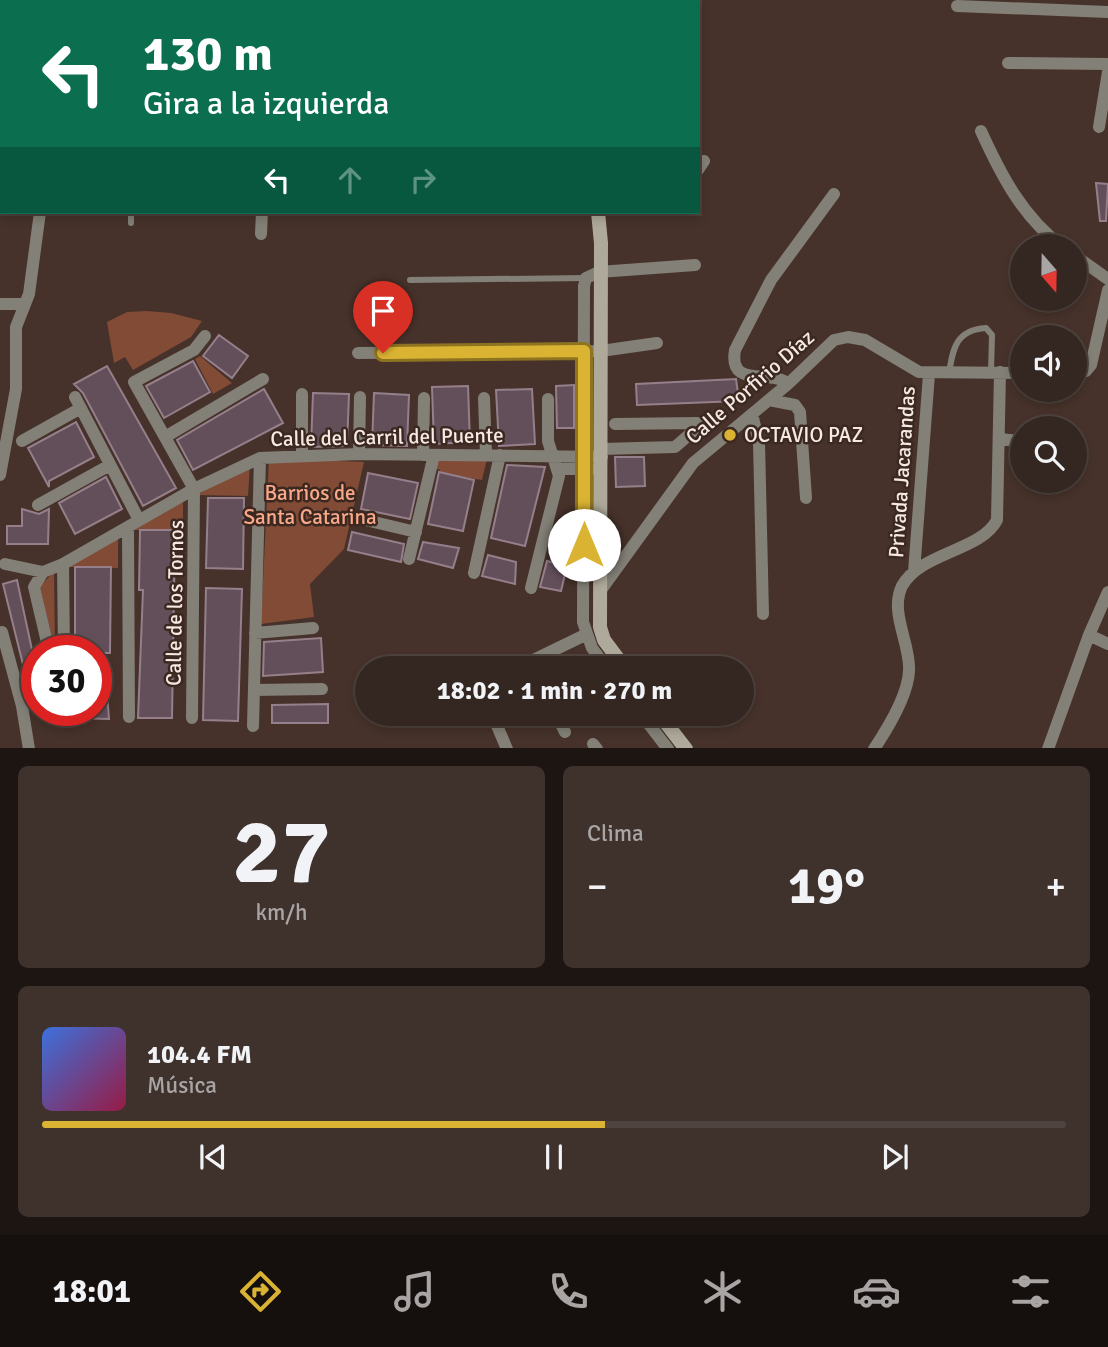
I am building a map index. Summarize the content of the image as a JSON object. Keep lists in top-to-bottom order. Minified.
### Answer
{"streets":{"street":["Calle Porfirio Díaz","Calle del Carril del Puente","Privada Jacarandas","Calle de los Tornos"]},"crossings":[["Calle Porfirio Díaz","Privada Jacarandas"],["Calle del Carril del Puente","Calle de los Tornos"]],"parks":["Barrios de Santa Catarina"],"places":["OCTAVIO PAZ"],"north":"bottom","page":{"turn":["130 m","Gira a la izquierda"],"limit":"30","trip":"18:02 · 1 min · 270 m","tile":[["27","km/h"],"Clima"],"heat":["−","19°","+"],"song":["104.4 FM","Música"],"tabs":"18:01"}}
